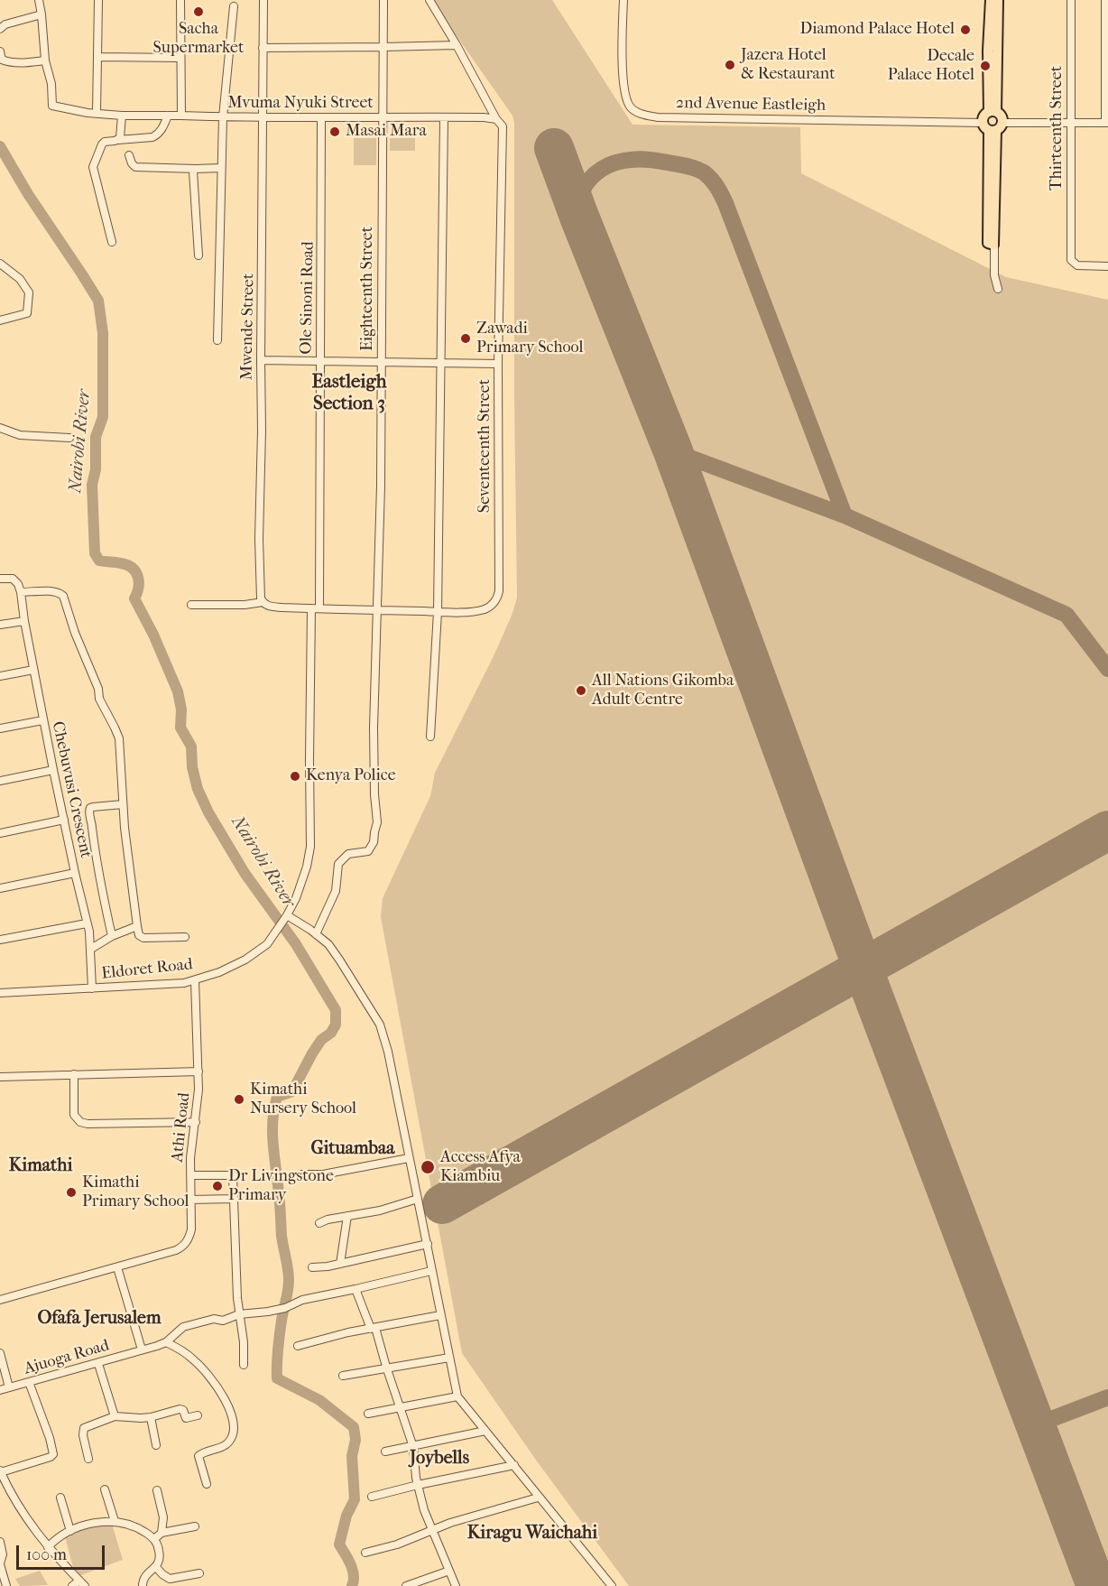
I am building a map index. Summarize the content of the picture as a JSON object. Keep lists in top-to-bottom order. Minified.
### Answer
{"streets":{"street":["Mvuma Nyuki Street","2nd Avenue Eastleigh","Thirteenth Street","Eighteenth Street","Ole Sinoni Road","Mwende Street","Seventeenth Street","Chebuvusi Crescent","Eldoret Road","Athi Road","Ajuoga Road"]},"crossings":[["Mvuma Nyuki Street","Eighteenth Street"],["Mvuma Nyuki Street","Ole Sinoni Road"],["Mvuma Nyuki Street","Mwende Street"],["Mvuma Nyuki Street","Seventeenth Street"],["Chebuvusi Crescent","Eldoret Road"],["Eldoret Road","Athi Road"]],"districts":["Eastleigh Section 3","Gituambaa","Kimathi","Ofafa Jerusalem","Joybells","Kiragu Waichahi"],"water":["Nairobi River"],"places":["Sacha Supermarket","Diamond Palace Hotel","Jazera Hotel & Restaurant","Decale Palace Hotel","Masai Mara","Zawadi Primary School","All Nations Gikomba Adult Centre","Kenya Police","Kimathi Nursery School","Access Afya Kiambiu","Dr Livingstone Primary","Kimathi Primary School"],"scale_bar":"100 m"}
